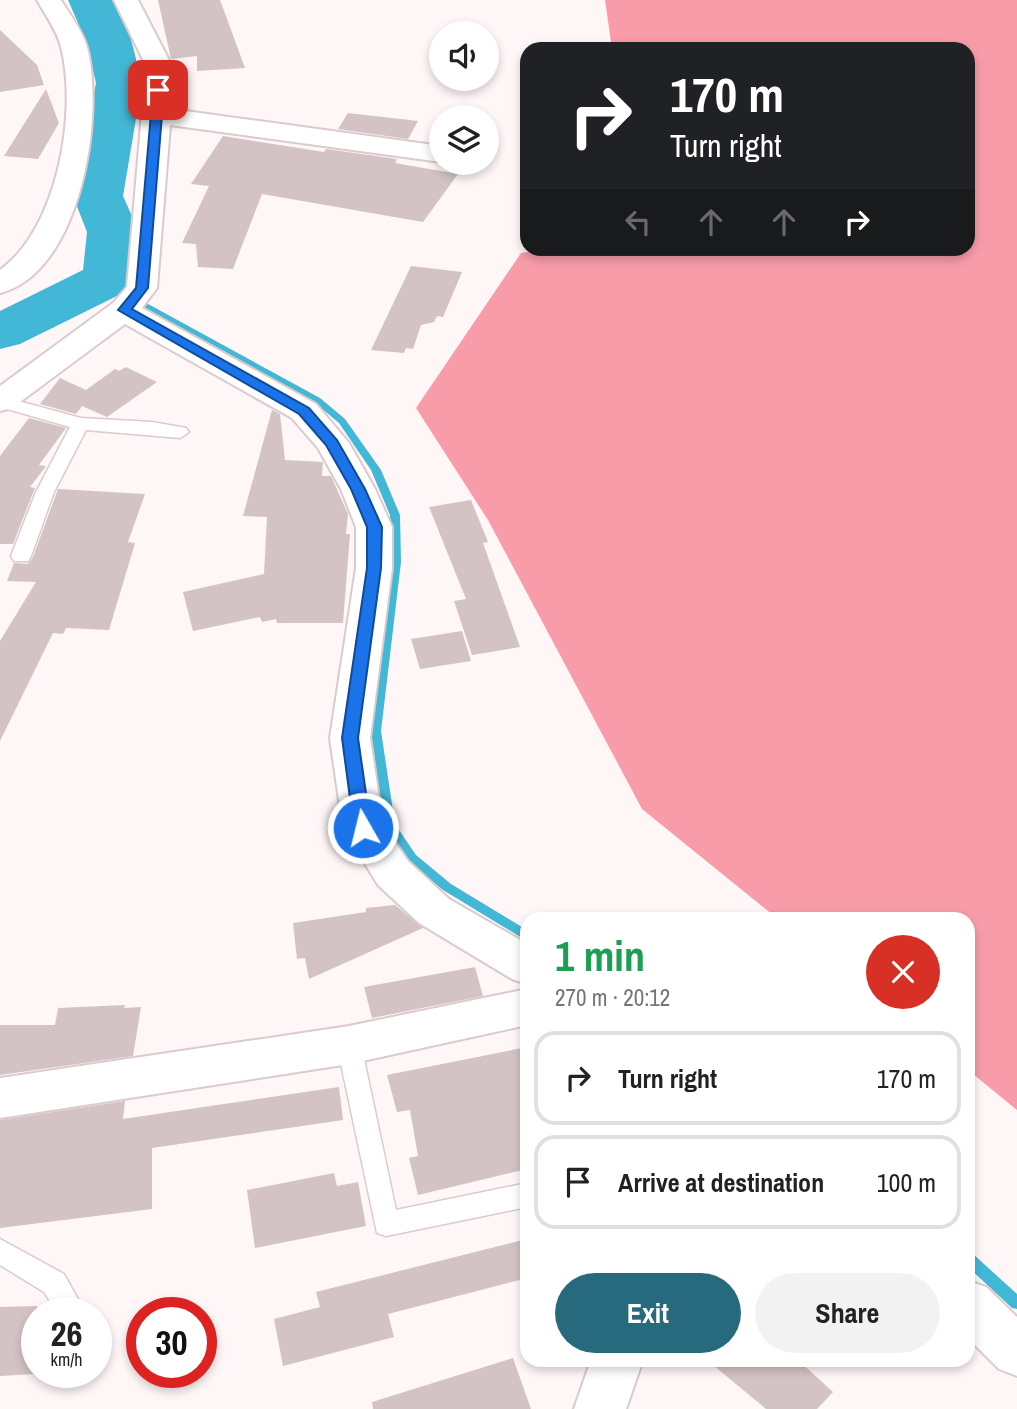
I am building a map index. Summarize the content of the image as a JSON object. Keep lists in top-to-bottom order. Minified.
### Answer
{"page":{"turn":["170 m","Turn right"],"heading":["1 min","270 m · 20:12"],"list":[{"name":"Turn right","value":"170 m"},{"name":"Arrive at destination","value":"100 m"}],"buttons":["Exit","Share"],"speed":"26 km/h","limit":"30"}}
